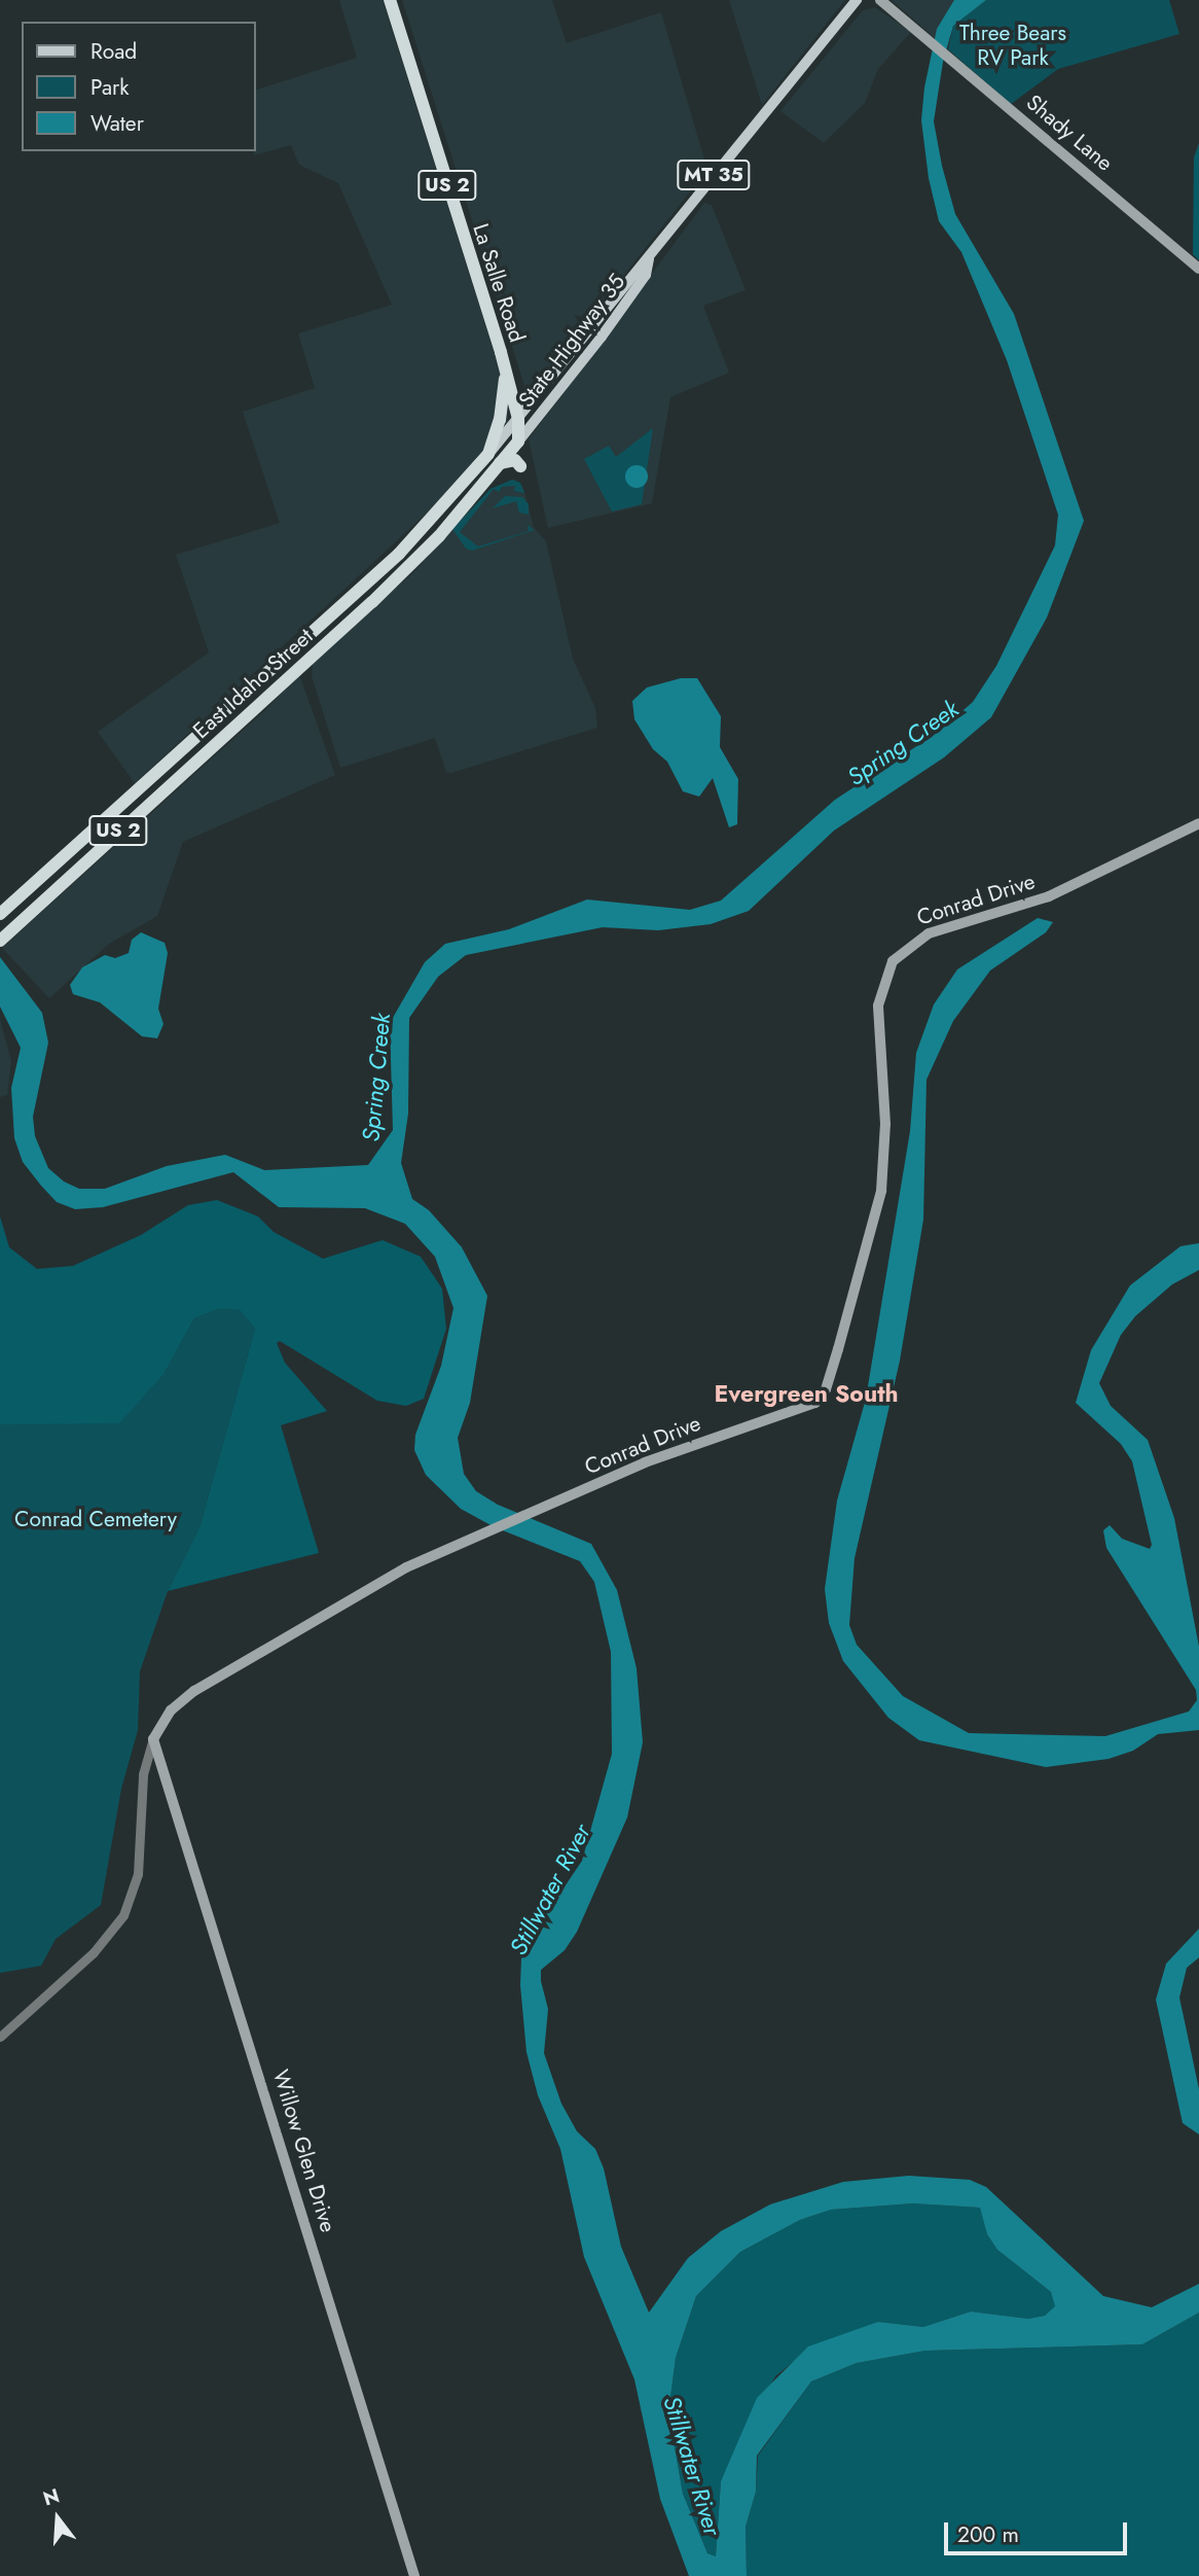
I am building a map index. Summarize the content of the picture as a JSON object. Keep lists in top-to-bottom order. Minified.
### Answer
{"streets":{"highway":["US 2","La Salle Road","East Idaho Street"],"main road":["Shady Lane","MT 35","State Highway 35","Conrad Drive","Willow Glen Drive"]},"crossings":[["US 2","La Salle Road"],["US 2","State Highway 35"],["US 2","East Idaho Street"],["State Highway 35","East Idaho Street"],["Conrad Drive","Willow Glen Drive"]],"districts":["Evergreen South"],"water":["Spring Creek","Stillwater River"],"parks":["Three Bears RV Park","Conrad Cemetery"],"legend":["Road","Park","Water"],"scale_bar":"200 m","north":"top"}
